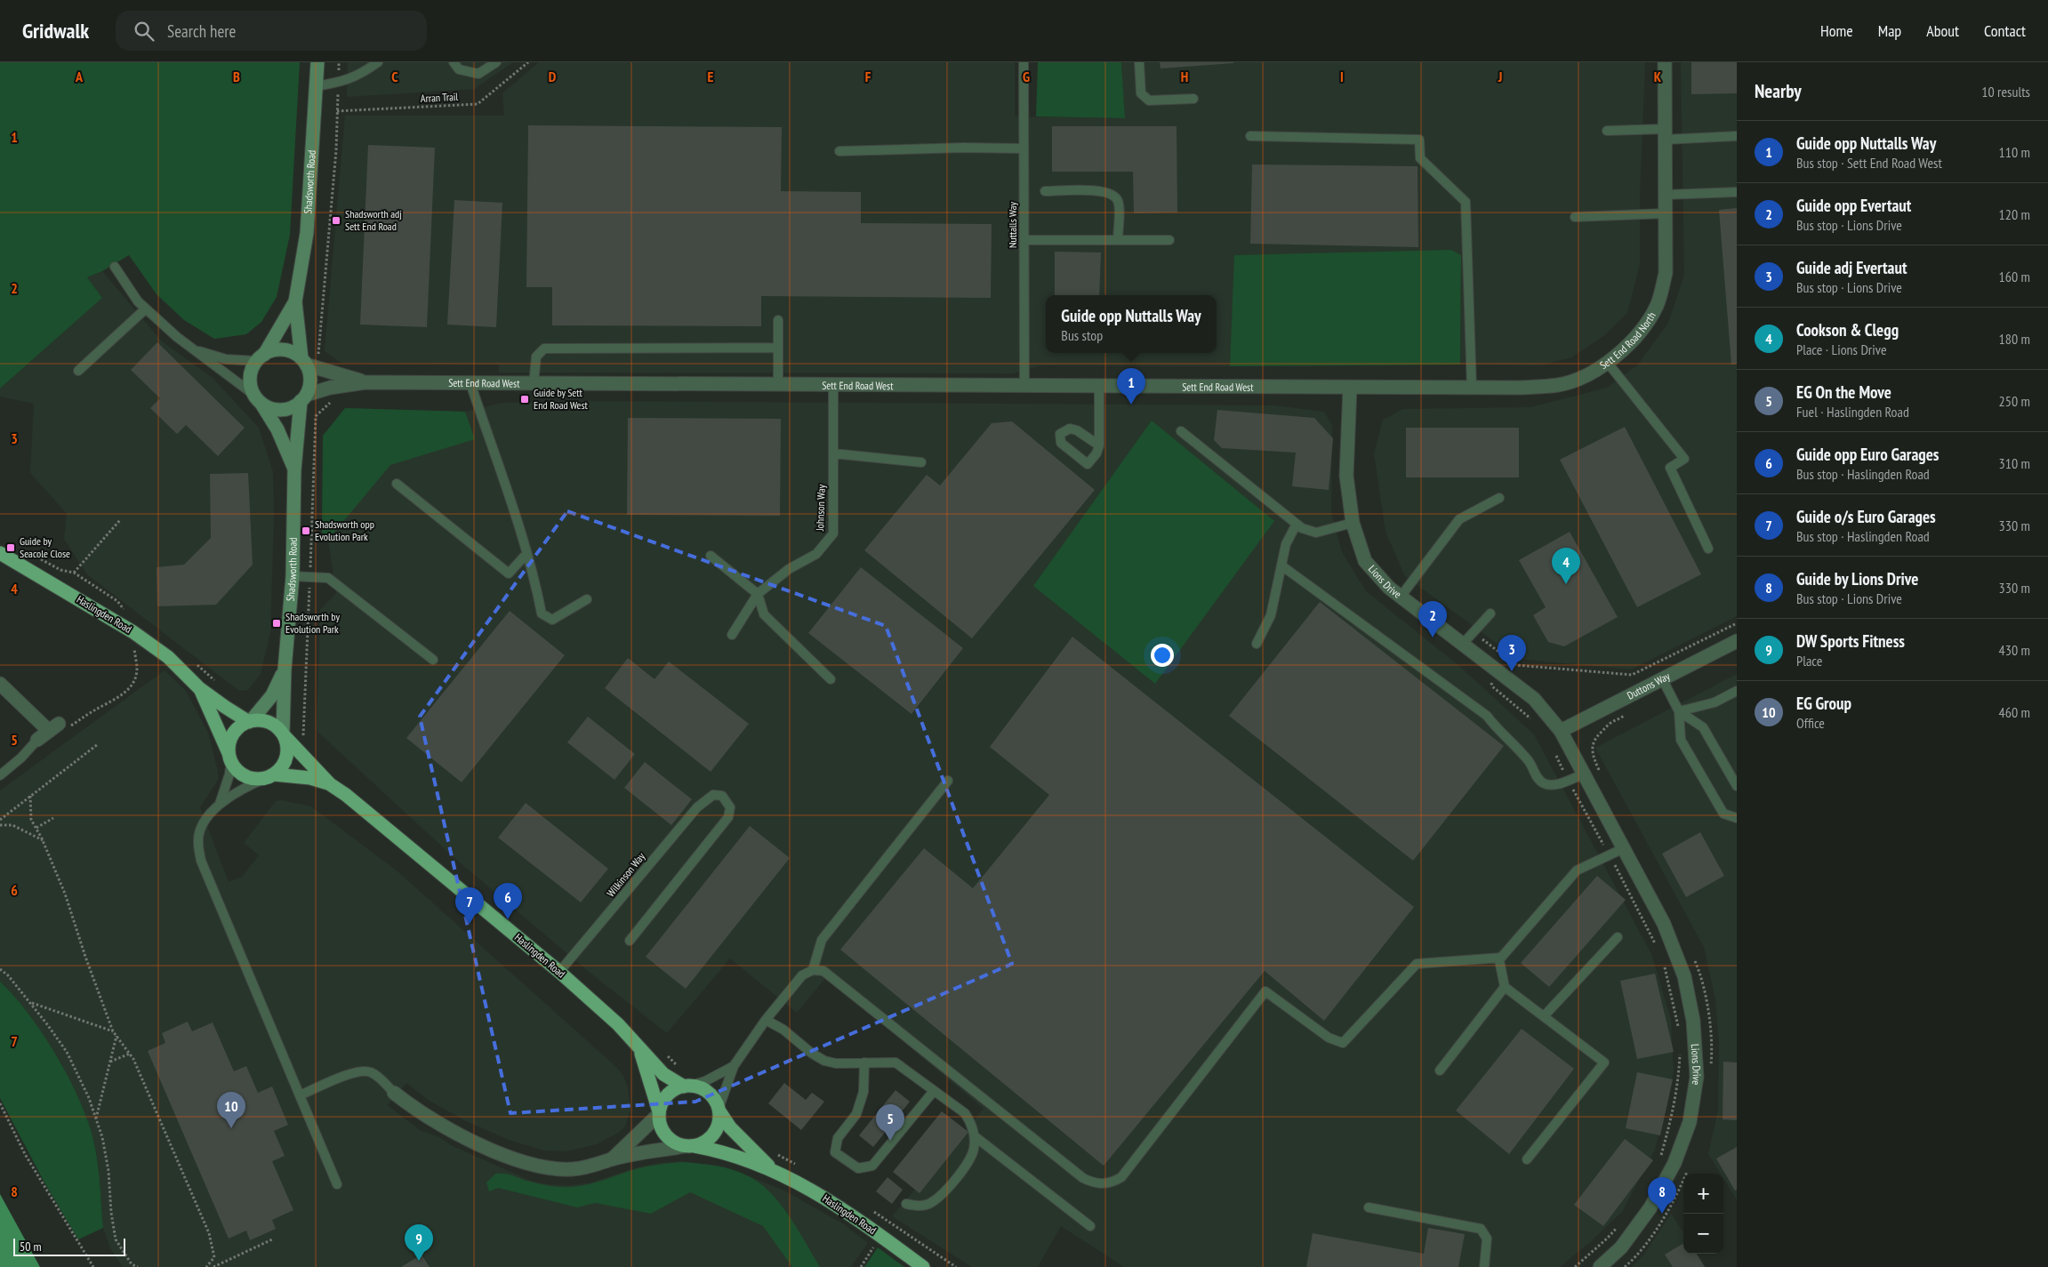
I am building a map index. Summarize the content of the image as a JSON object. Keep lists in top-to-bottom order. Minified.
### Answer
{"streets":{"highway":["Haslingden Road"],"main road":["Shadsworth Road"],"street":["Sett End Road North","Sett End Road West","Lions Drive","Duttons Way"],"lane":["Nuttalls Way","Johnson Way","Wilkinson Way"],"path":["Arran Trail"]},"crossings":[["Shadsworth Road","Sett End Road West"],["Shadsworth Road","Haslingden Road"],["Nuttalls Way","Sett End Road West"],["Sett End Road North","Sett End Road West"],["Sett End Road North","Lions Drive"],["Sett End Road West","Johnson Way"],["Sett End Road West","Lions Drive"],["Lions Drive","Duttons Way"],["Haslingden Road","Wilkinson Way"]],"places":{"transit":["Shadsworth adj Sett End Road","Guide by Sett End Road West","Shadsworth opp Evolution Park","Guide by Seacole Close","Shadsworth by Evolution Park"]},"scale_bar":"50 m","page":{"header":"Gridwalk","search":"Search here","nav":["Home","Map","About","Contact"],"heading":["Nearby","10 results"],"list":[{"mark":"1","name":"Guide opp Nuttalls Way","note":"Bus stop · Sett End Road West","value":"110 m"},{"mark":"2","name":"Guide opp Evertaut","note":"Bus stop · Lions Drive","value":"120 m"},{"mark":"3","name":"Guide adj Evertaut","note":"Bus stop · Lions Drive","value":"160 m"},{"mark":"4","name":"Cookson & Clegg","note":"Place · Lions Drive","value":"180 m"},{"mark":"5","name":"EG On the Move","note":"Fuel · Haslingden Road","value":"250 m"},{"mark":"6","name":"Guide opp Euro Garages","note":"Bus stop · Haslingden Road","value":"310 m"},{"mark":"7","name":"Guide o/s Euro Garages","note":"Bus stop · Haslingden Road","value":"330 m"},{"mark":"8","name":"Guide by Lions Drive","note":"Bus stop · Lions Drive","value":"330 m"},{"mark":"9","name":"DW Sports Fitness","note":"Place","value":"430 m"},{"mark":"10","name":"EG Group","note":"Office","value":"460 m"}],"popup":["Guide opp Nuttalls Way","Bus stop"],"pins":["1","4","2","3","6","7","10","5","8","9"],"map_buttons":["+","−"],"scale":"50 m"},"grid":{"columns":["A","B","C","D","E","F","G","H","I","J","K"],"rows":["1","2","3","4","5","6","7","8"]}}
